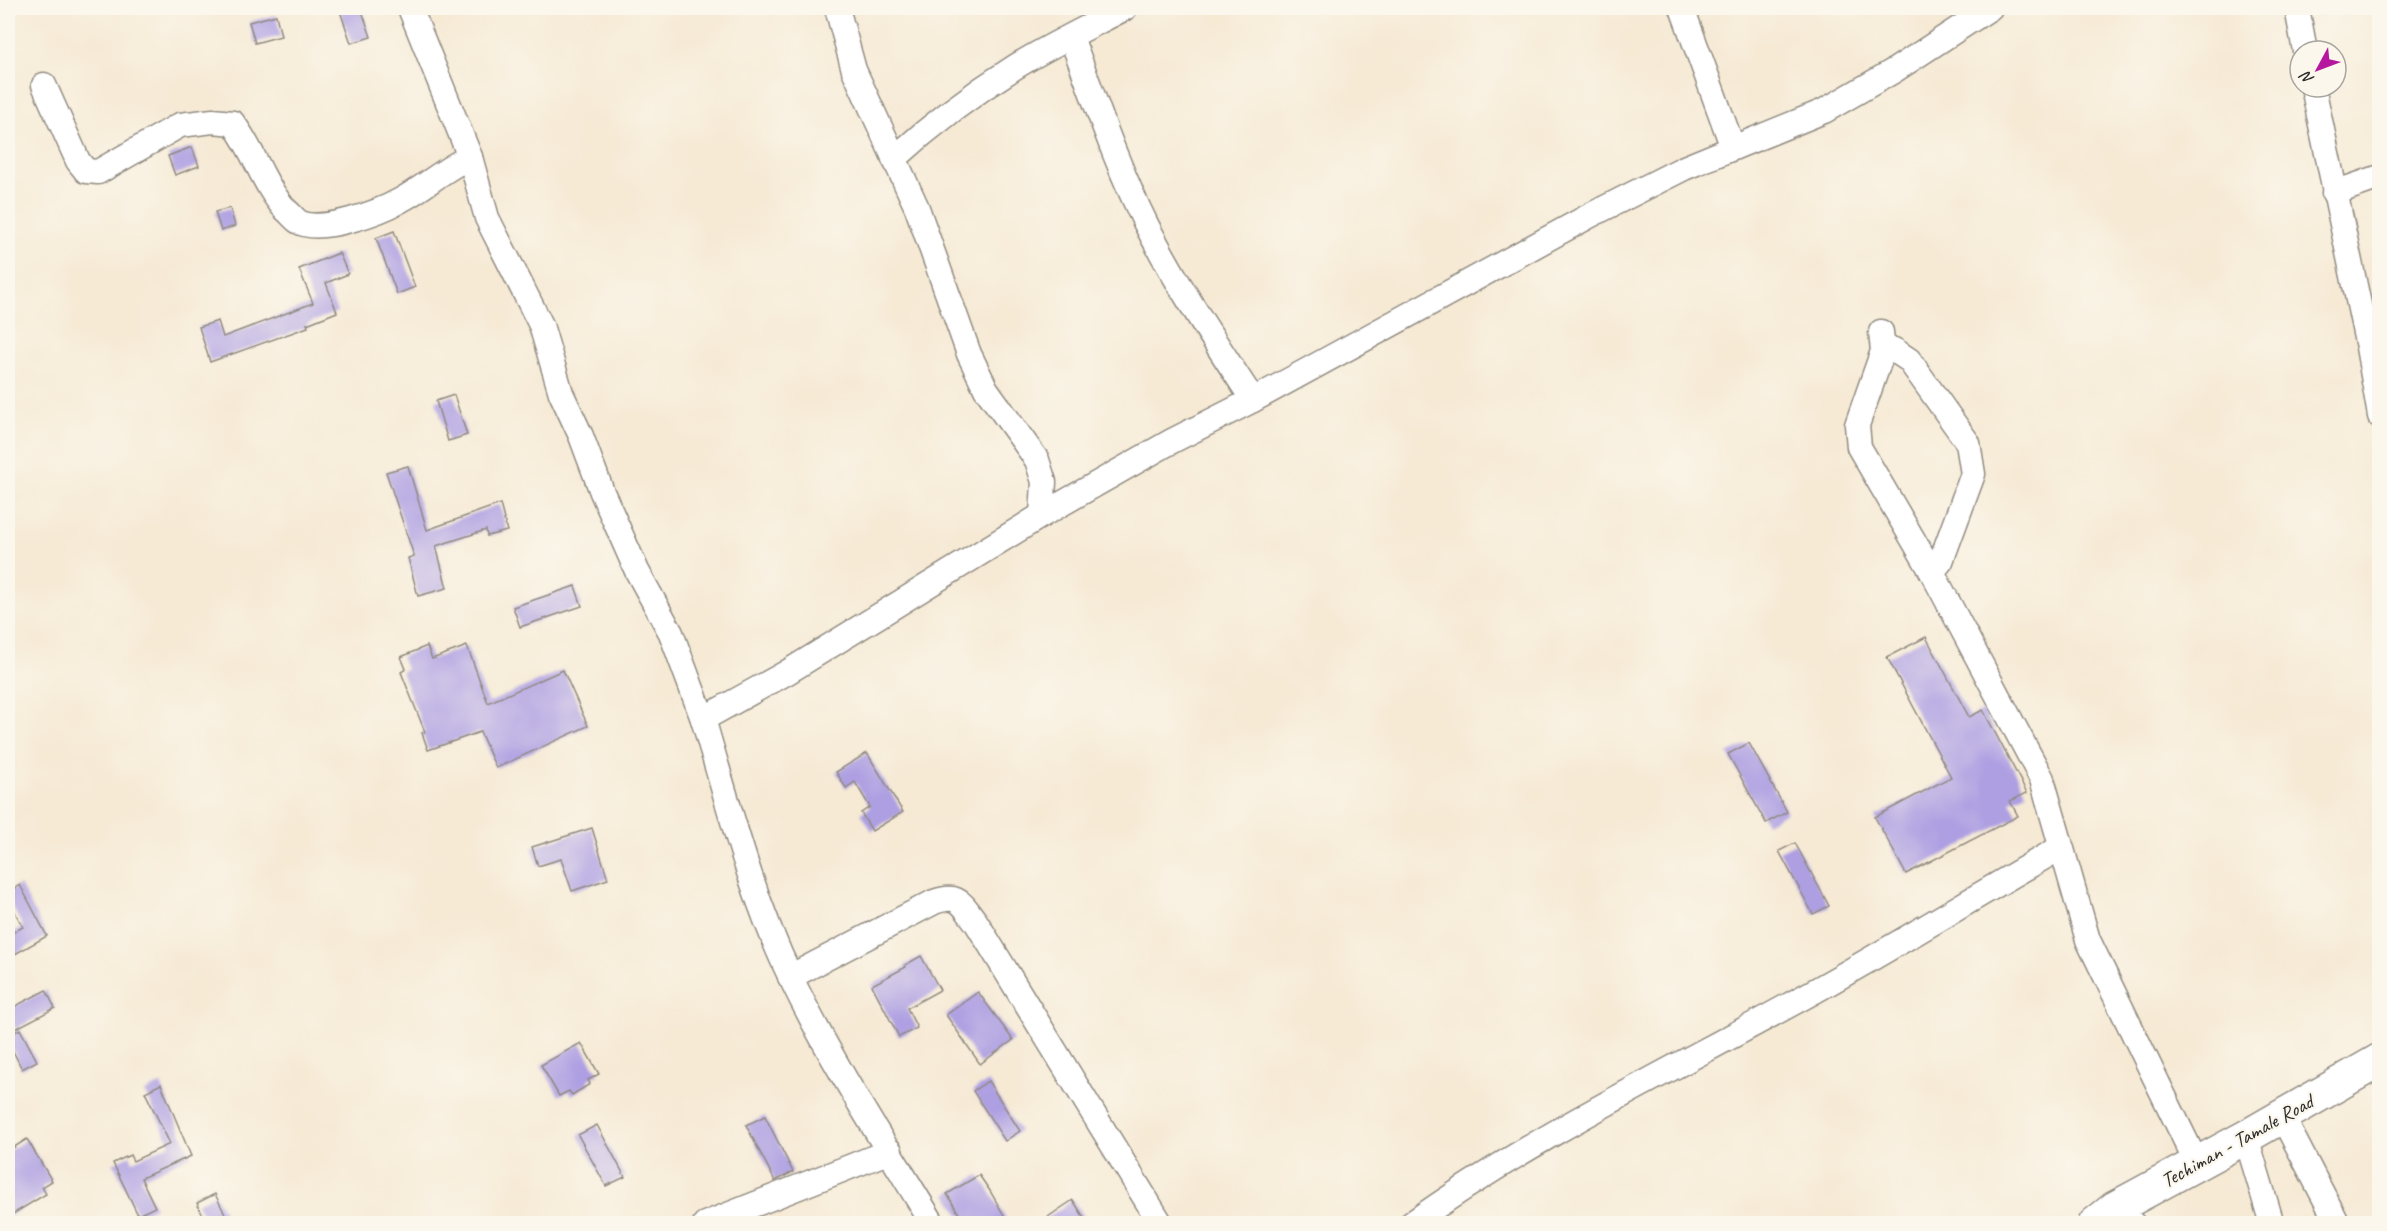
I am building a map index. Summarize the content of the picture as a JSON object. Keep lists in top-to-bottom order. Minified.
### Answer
{"streets":{"highway":["Techiman - Tamale Road"]},"north":"bottom left"}
